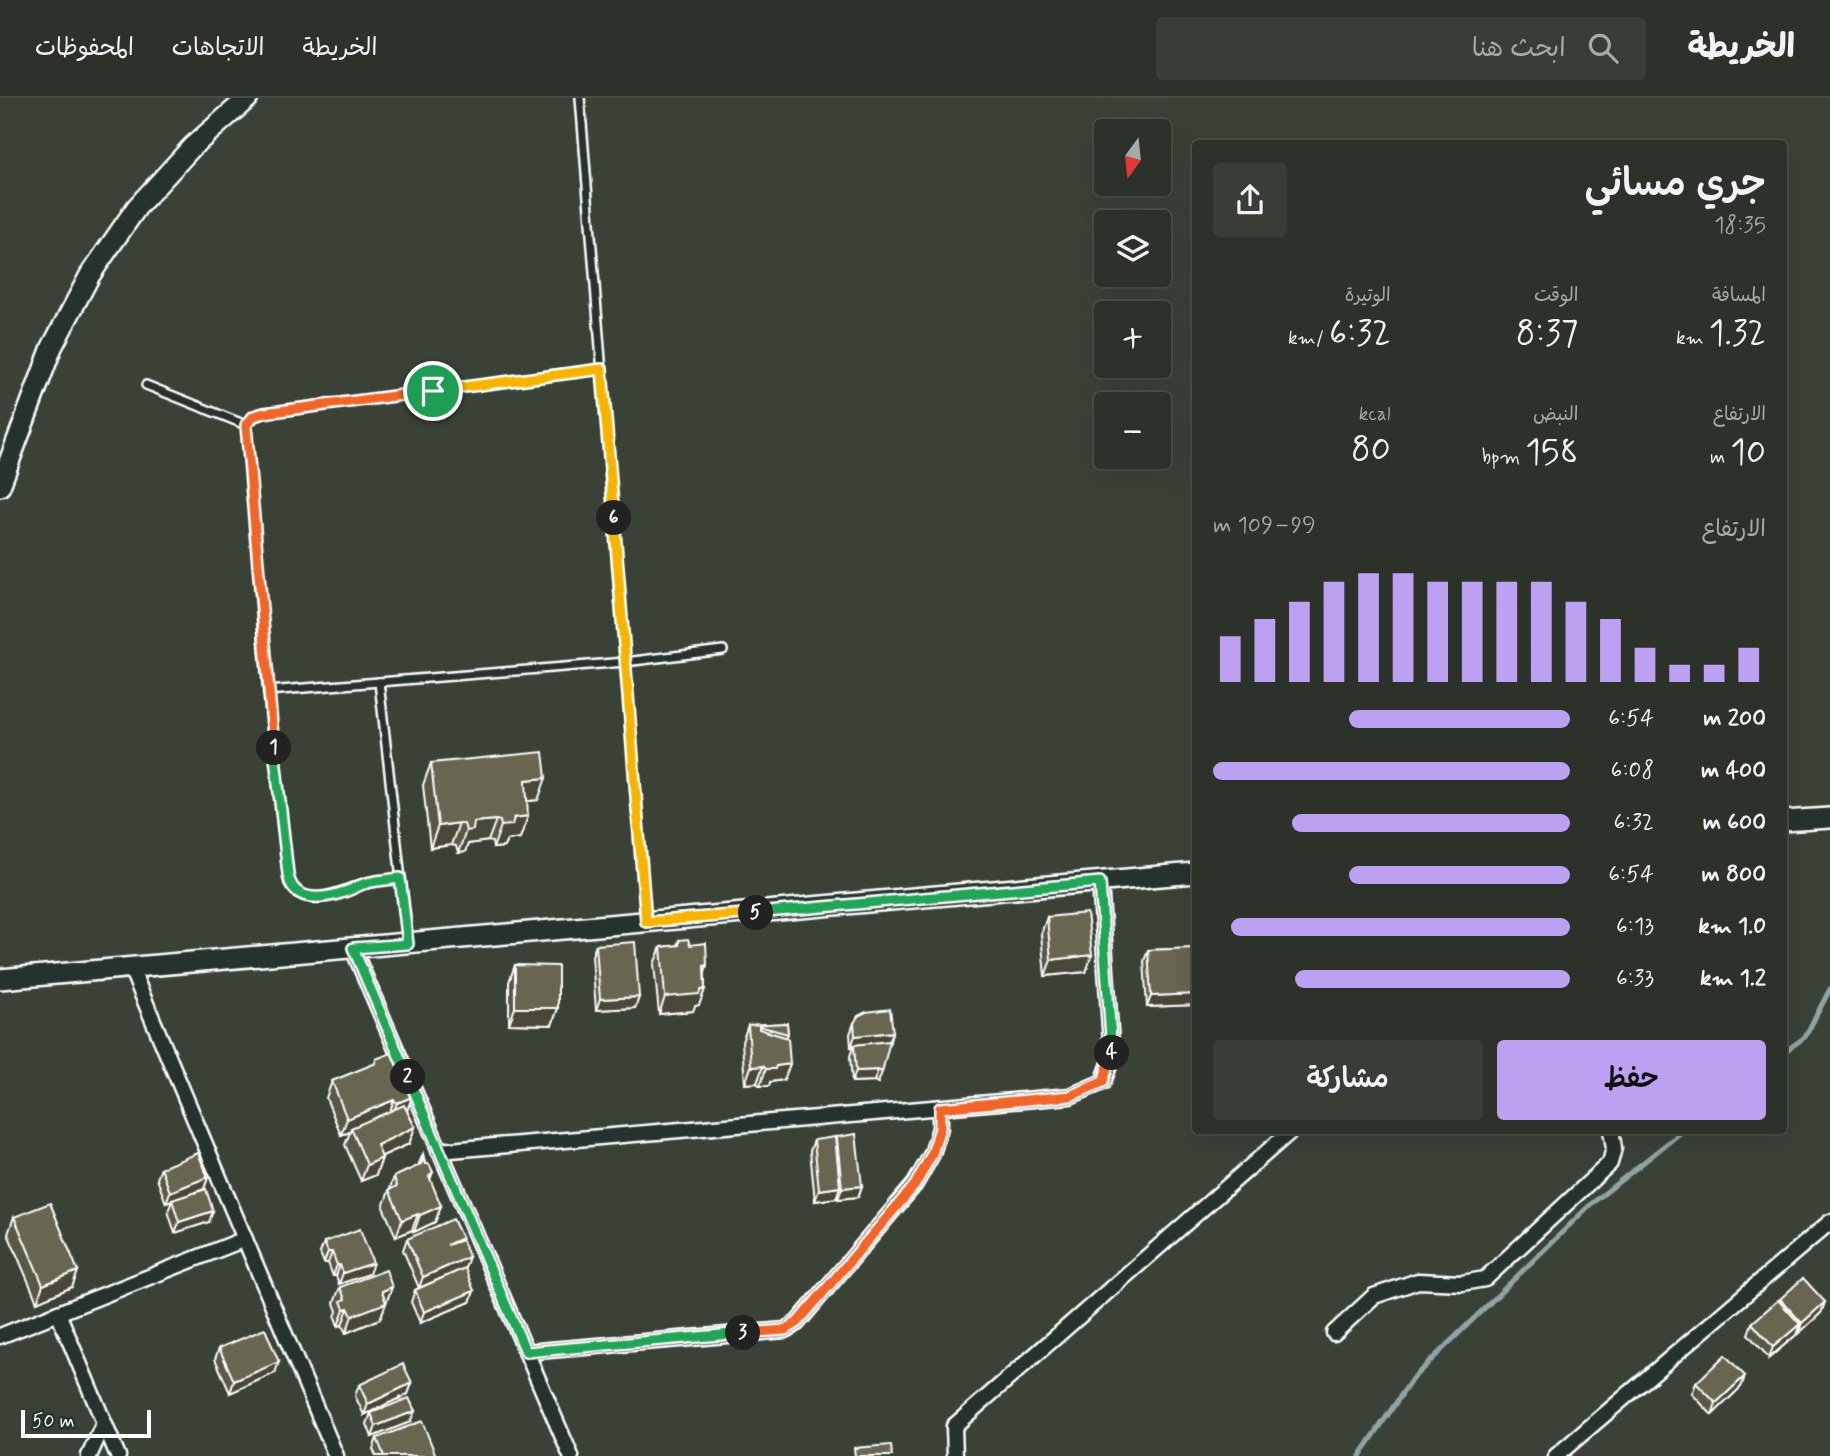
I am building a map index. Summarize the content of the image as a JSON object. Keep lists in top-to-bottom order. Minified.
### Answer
{"scale_bar":"50 m","north":"bottom","page":{"header":"الخريطة","search":"ابحث هنا","nav":["الخريطة","الاتجاهات","المحفوظات"],"map_buttons":["+","−"],"heading":["جري مسائي","18:35"],"stats":[["المسافة","1.32 km"],["الوقت","8:37"],["الوتيرة","6:32 /km"],["الارتفاع","10 m"],["النبض","158 bpm"],["kcal","80"]],"chart":["الارتفاع","99–109 m"],"pins":["6","1","5","4","2","3"],"list":[{"name":"200 m","note":"6:54"},{"name":"400 m","note":"6:08"},{"name":"600 m","note":"6:32"},{"name":"800 m","note":"6:54"},{"name":"1.0 km","note":"6:13"},{"name":"1.2 km","note":"6:33"}],"buttons":["حفظ","مشاركة"],"scale":"50 m"}}
